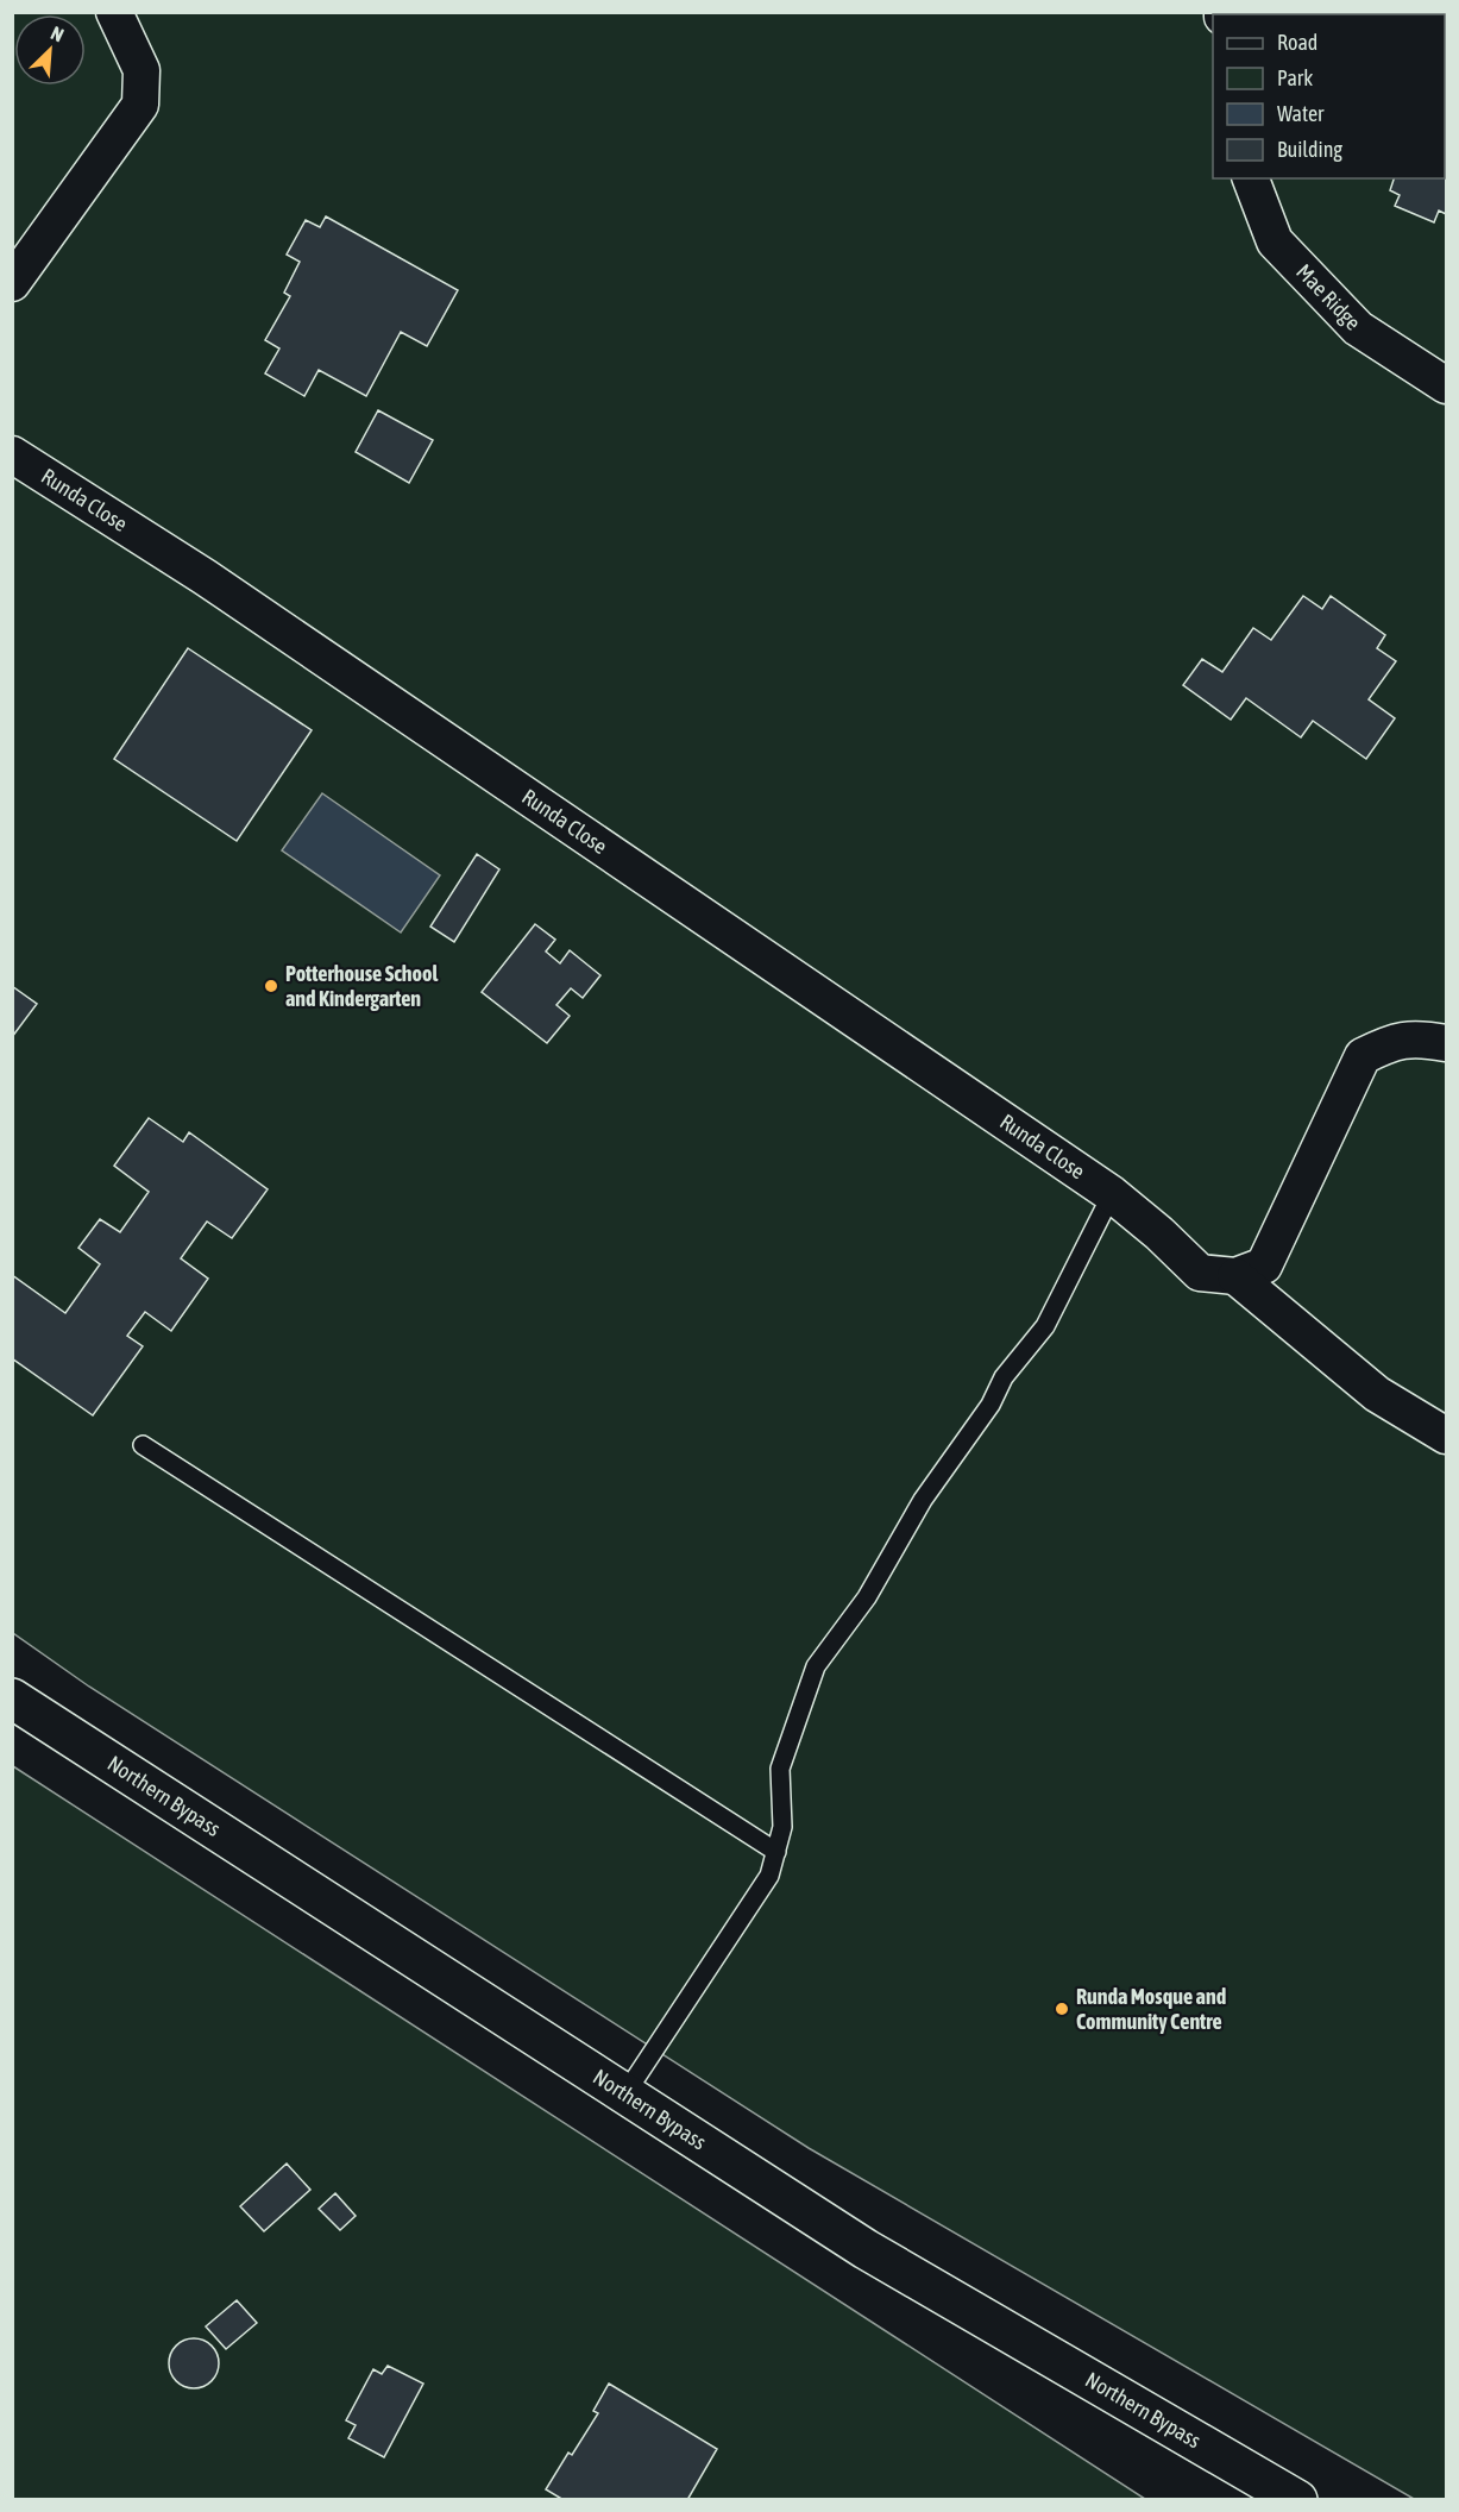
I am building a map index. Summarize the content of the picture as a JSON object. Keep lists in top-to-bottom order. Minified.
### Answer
{"streets":{"main road":["Northern Bypass"],"street":["Mae Ridge","Runda Close"]},"places":["Potterhouse School and Kindergarten","Runda Mosque and Community Centre"],"legend":["Road","Park","Water","Building"],"north":"top right"}
